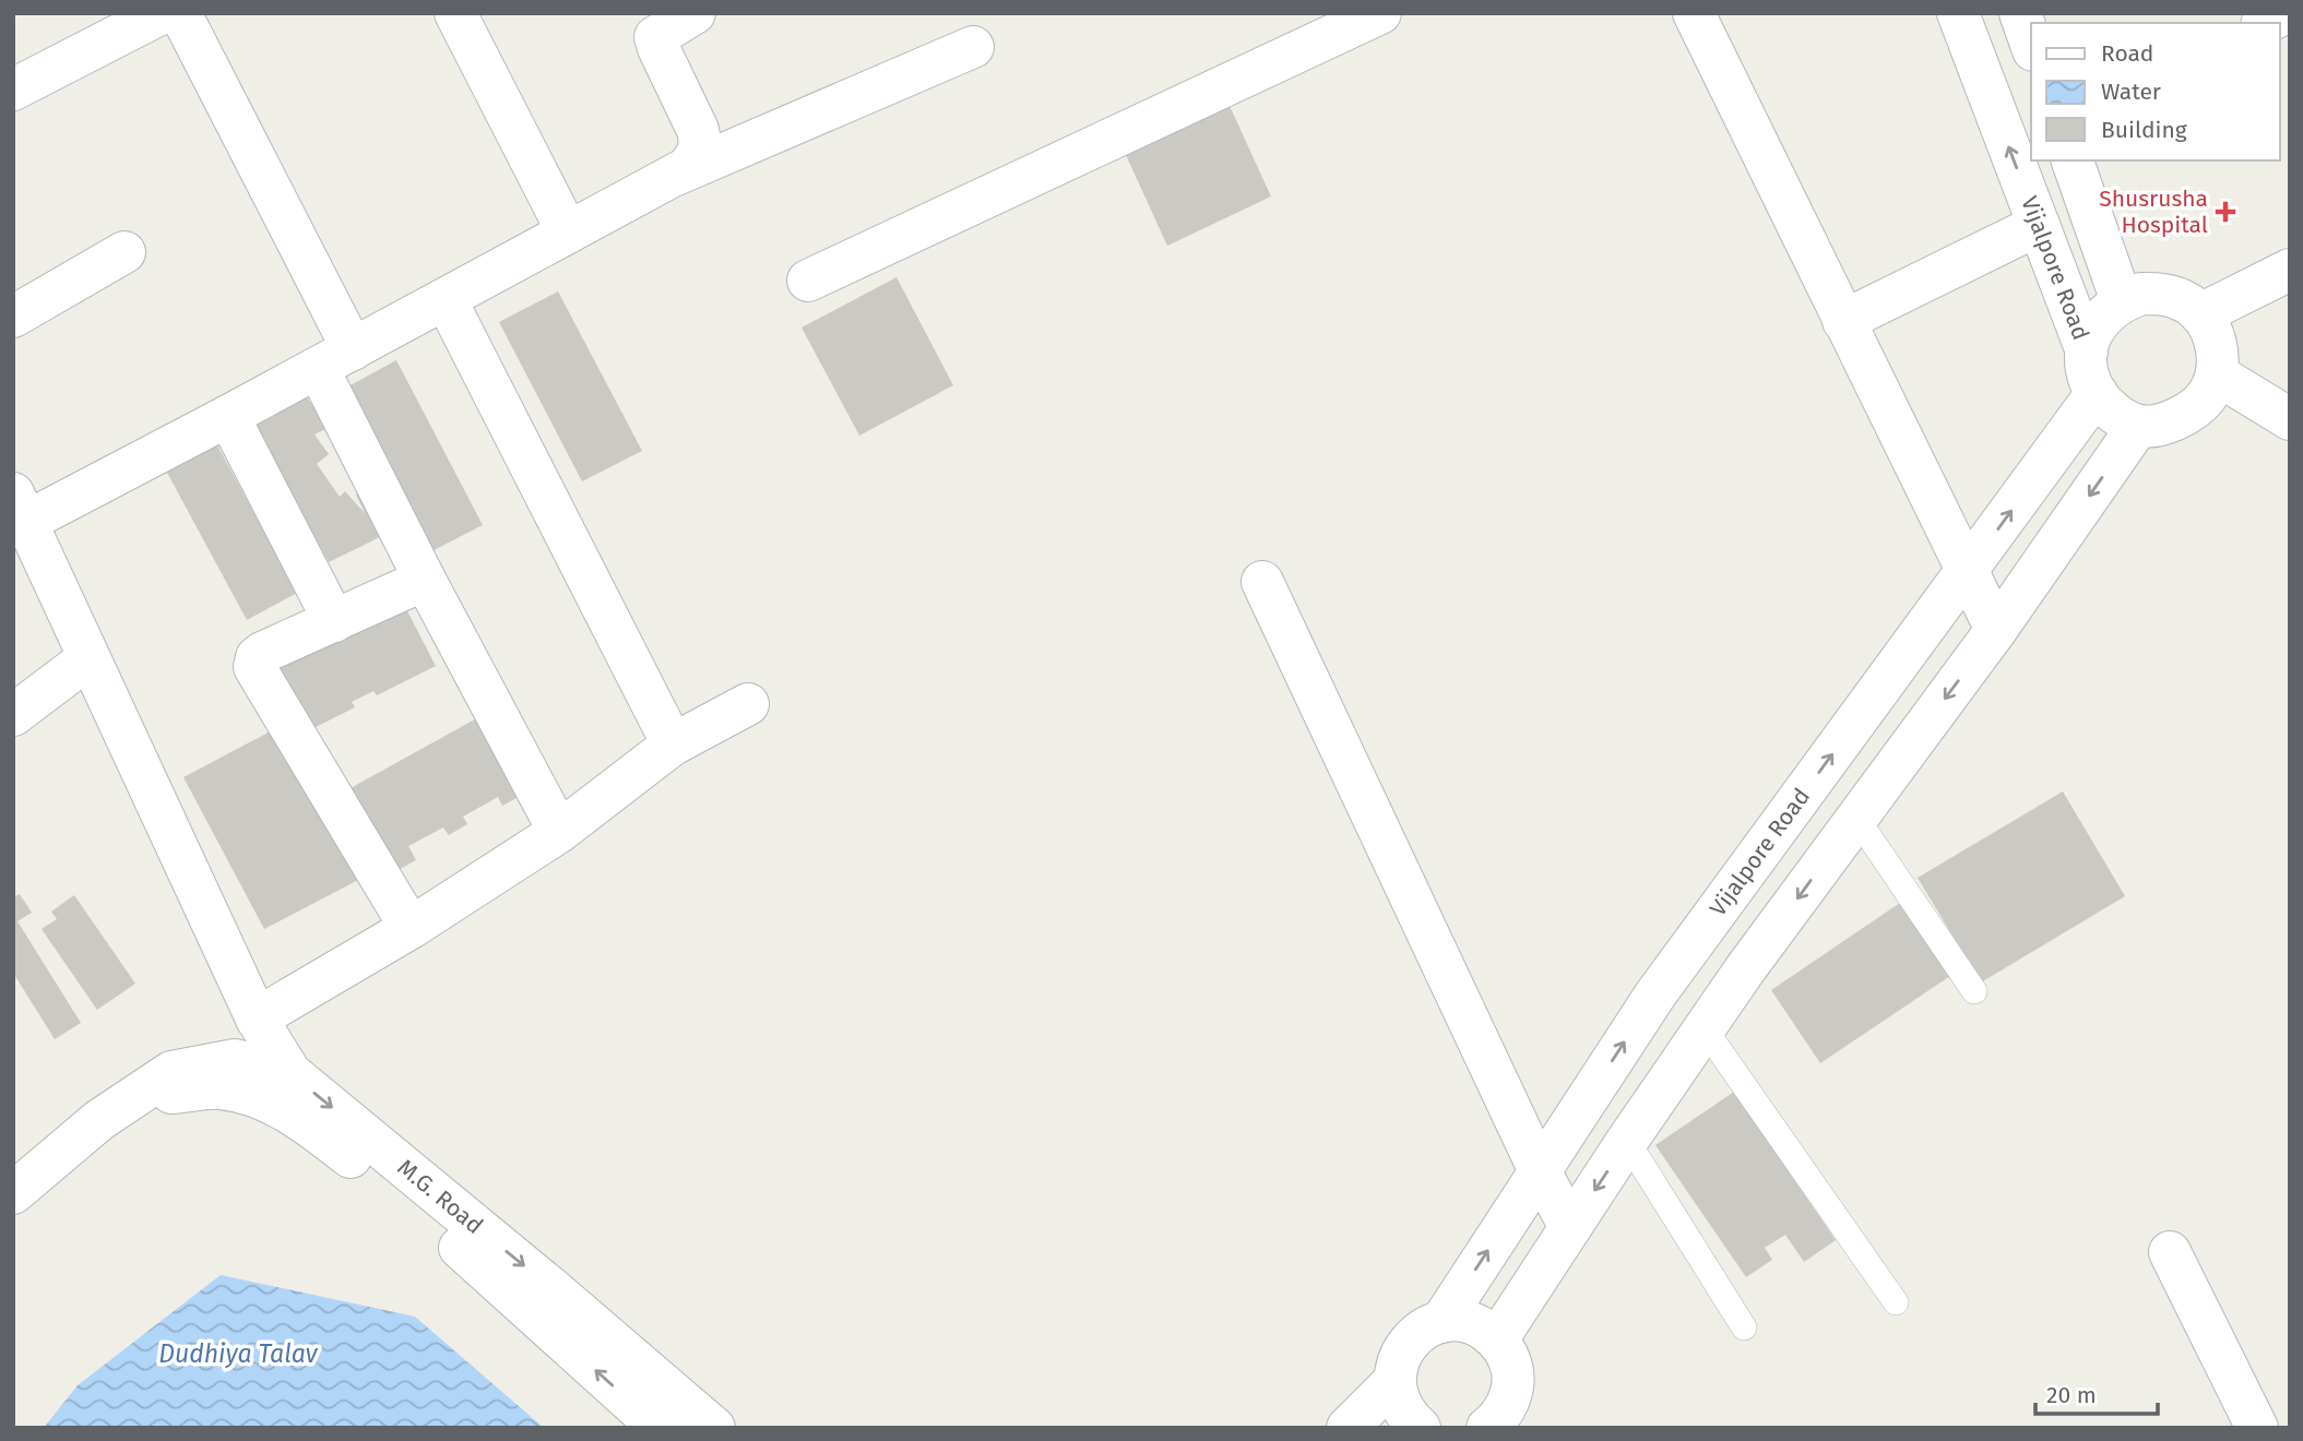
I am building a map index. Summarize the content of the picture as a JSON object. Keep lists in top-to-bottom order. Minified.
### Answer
{"streets":{"street":["Vijalpore Road","M.G. Road"]},"water":["Dudhiya Talav"],"places":{"health":["Shusrusha Hospital"]},"legend":["Road","Water","Building"],"scale_bar":"20 m"}
